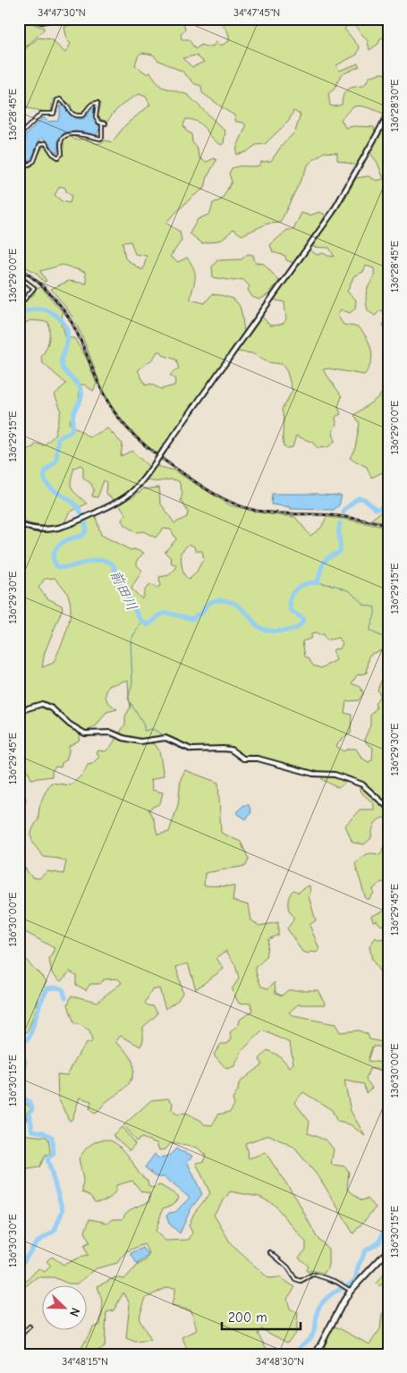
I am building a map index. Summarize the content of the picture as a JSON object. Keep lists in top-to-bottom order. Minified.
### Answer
{"water":["前田川"],"scale_bar":"200 m","north":"bottom right","coordinates":["34°47'30\"N","34°47'45\"N","136°28'30\"E","136°28'45\"E","136°29'00\"E","136°29'15\"E","136°29'30\"E","136°29'45\"E","136°30'00\"E","136°30'15\"E","136°30'30\"E","34°48'15\"N","34°48'30\"N"]}
